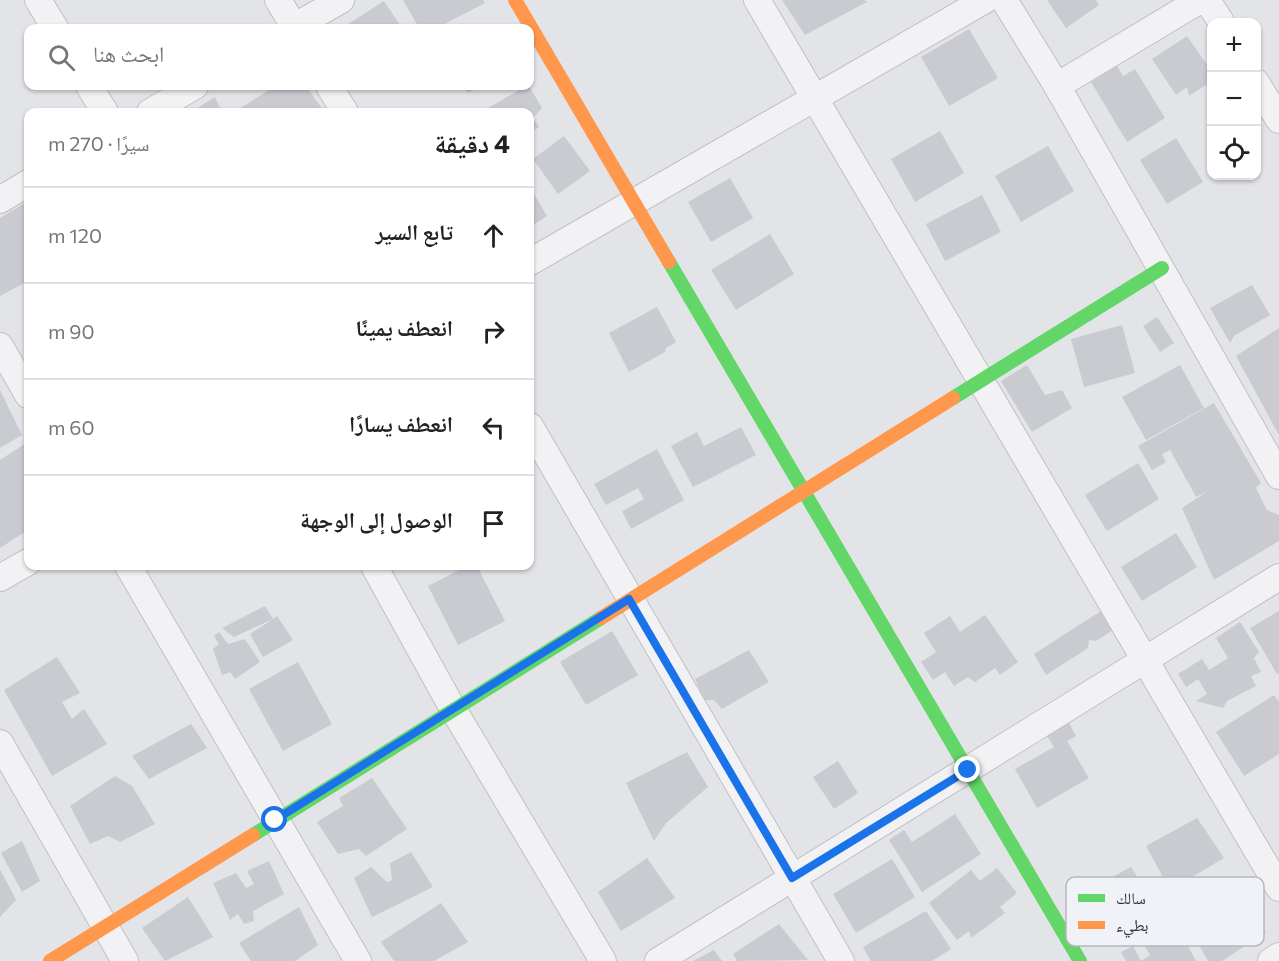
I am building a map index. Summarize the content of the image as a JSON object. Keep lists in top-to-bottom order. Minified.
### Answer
{"legend":["سالك","بطيء"],"page":{"map_buttons":["+","−"],"search":"ابحث هنا","heading":["4 دقيقة","سيرًا · 270 m"],"list":[["تابع السير","120 m"],["انعطف يمينًا","90 m"],["انعطف يسارًا","60 m"],"الوصول إلى الوجهة"]}}
